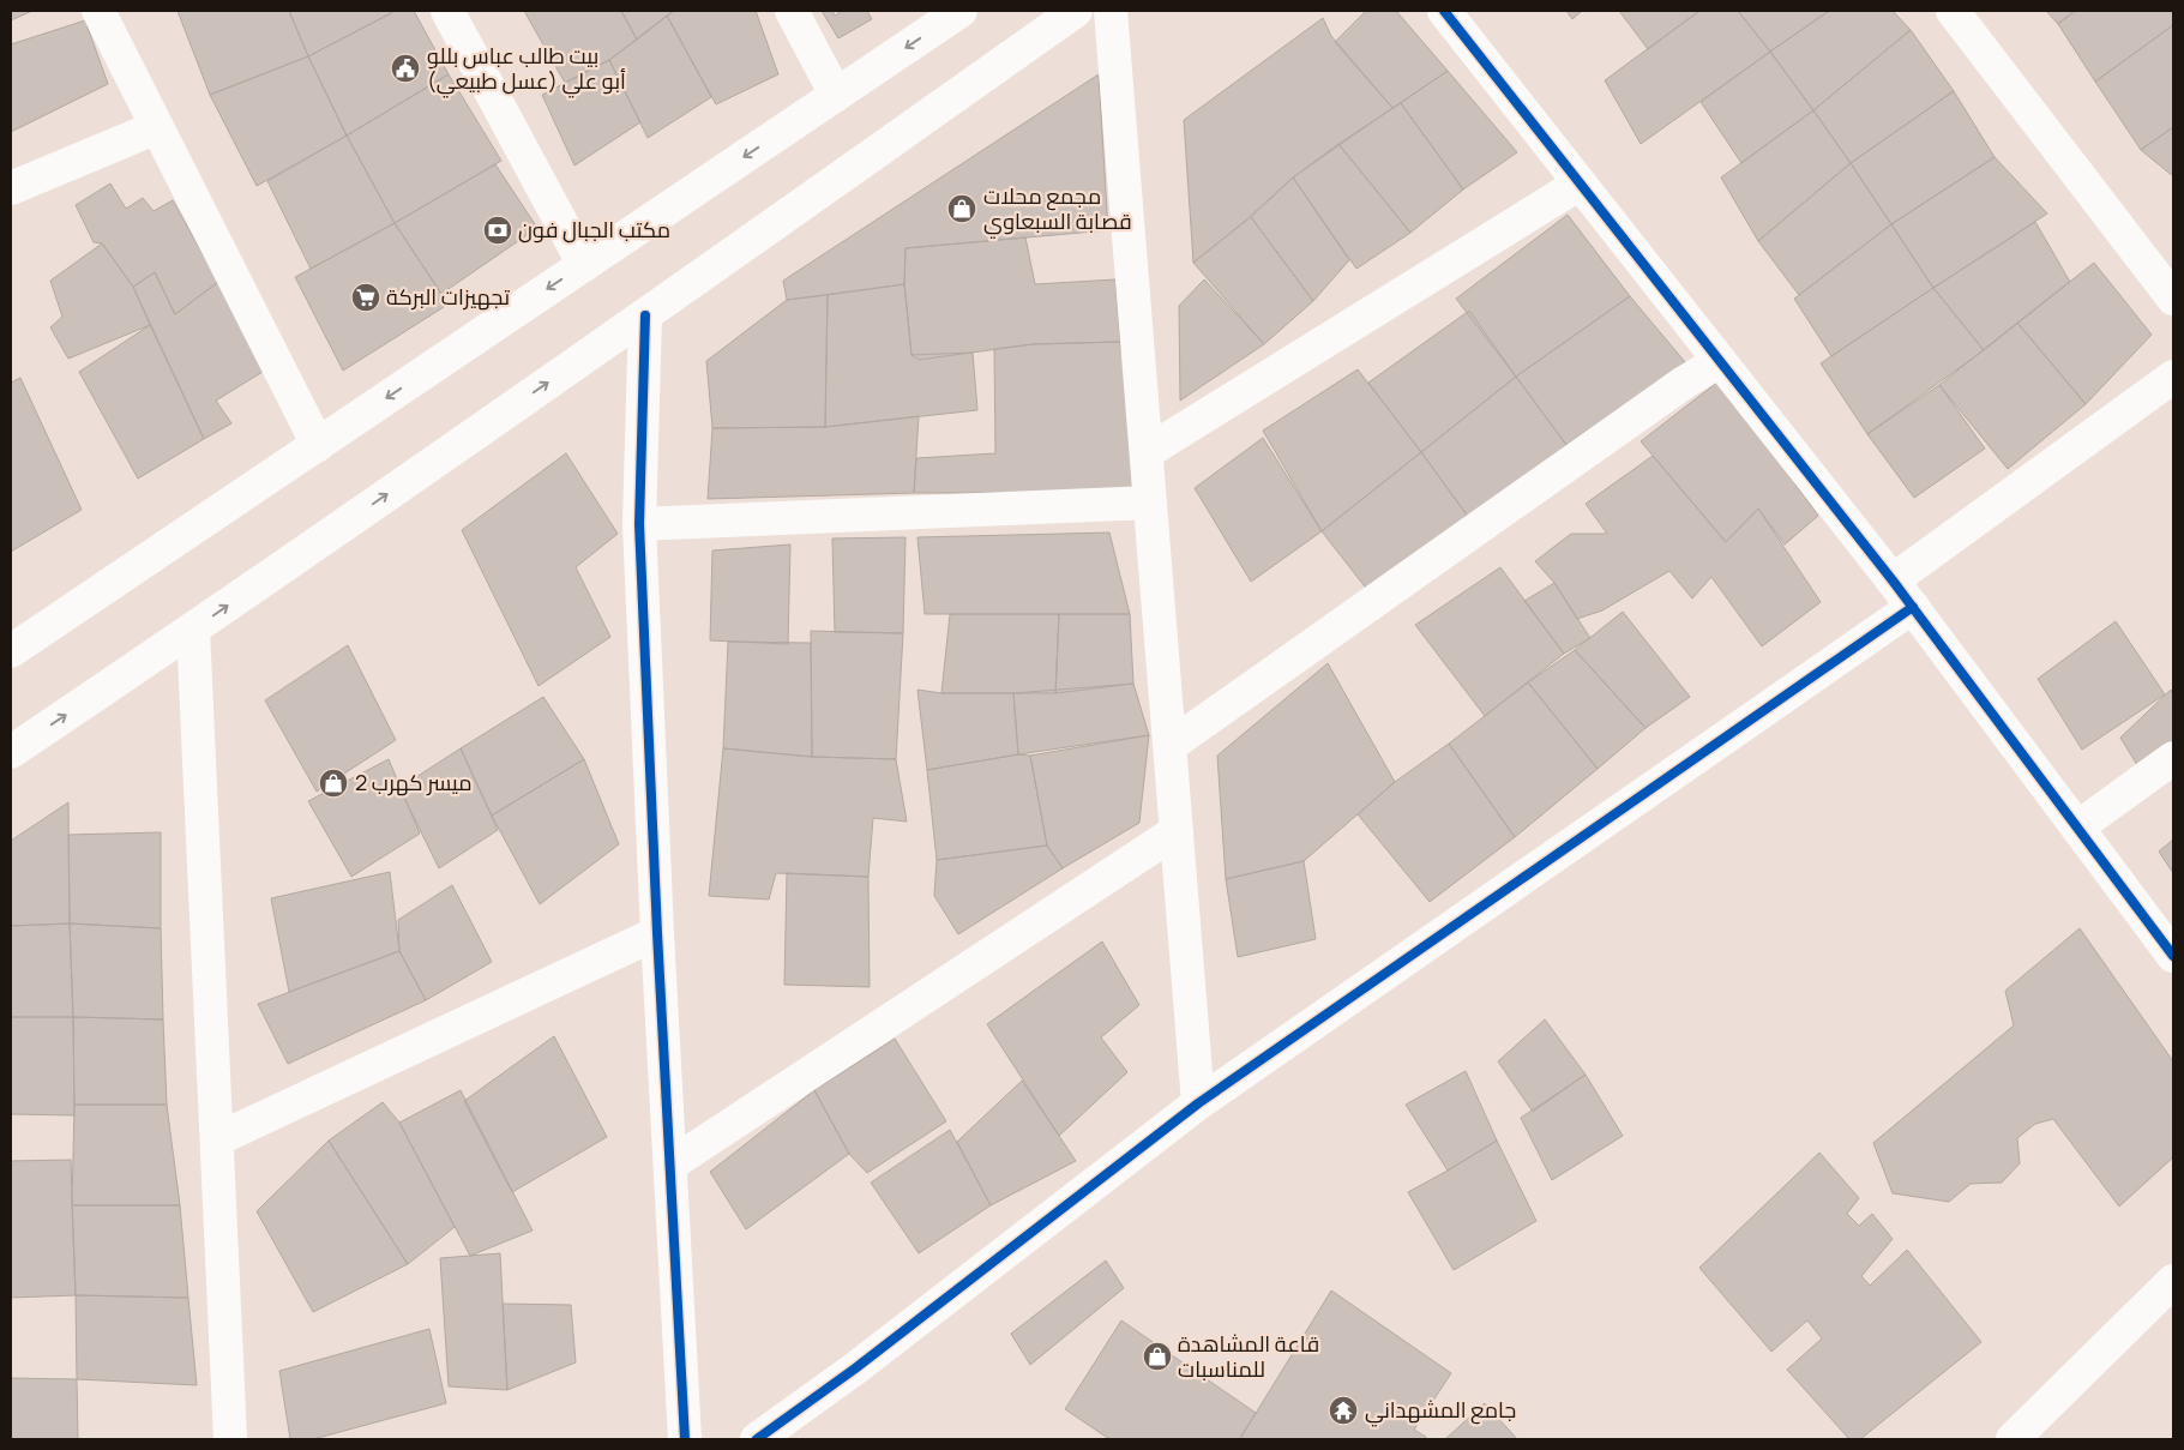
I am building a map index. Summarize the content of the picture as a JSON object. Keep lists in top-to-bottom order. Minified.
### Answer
{"places":{"public building":["بيت طالب عباس بللو أبو علي (عسل طبيعي)"],"shop":["مجمع محلات قصابة السبعاوي","ميسر كهرب 2","قاعة المشاهدة للمناسبات"],"bank":["مكتب الجبال فون"],"supermarket":["تجهيزات البركة"],"temple":["جامع المشهداني"]}}
